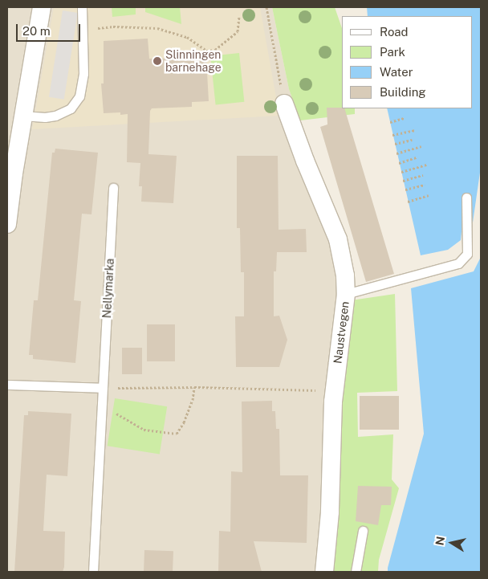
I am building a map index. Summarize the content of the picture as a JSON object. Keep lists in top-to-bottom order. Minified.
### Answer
{"streets":{"street":["Naustvegen"],"lane":["Nellymarka"]},"places":["Slinningen barnehage"],"legend":["Road","Park","Water","Building"],"scale_bar":"20 m","north":"left"}
